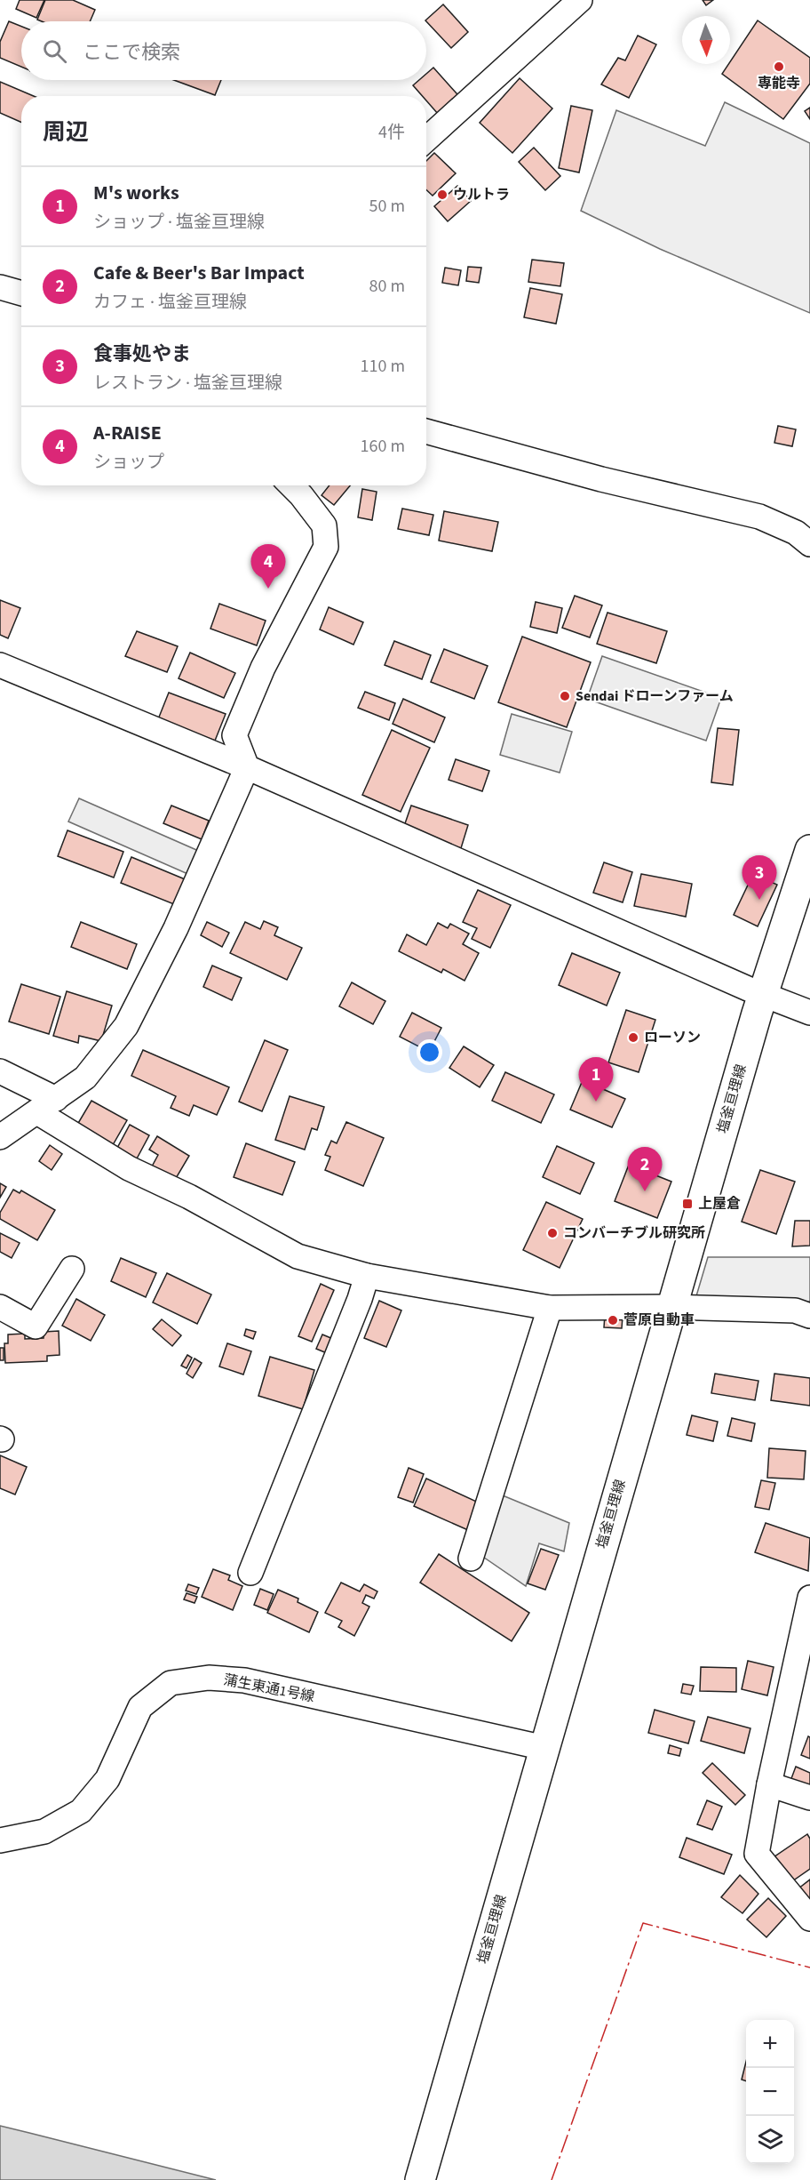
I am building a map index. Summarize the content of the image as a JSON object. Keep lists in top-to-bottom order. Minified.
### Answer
{"streets":{"main road":["塩釜亘理線"],"street":["蒲生東通1号線"]},"crossings":[["塩釜亘理線","蒲生東通1号線"]],"places":{"other":["専能寺","ウルトラ","Sendai ドローンファーム","ローソン","コンバーチブル研究所","菅原自動車"],"transit":["上屋倉"]},"north":"bottom","page":{"search":"ここで検索","heading":["周辺","4件"],"list":[{"mark":"1","name":"M's works","note":"ショップ · 塩釜亘理線","value":"50 m"},{"mark":"2","name":"Cafe & Beer's Bar Impact","note":"カフェ · 塩釜亘理線","value":"80 m"},{"mark":"3","name":"食事処やま","note":"レストラン · 塩釜亘理線","value":"110 m"},{"mark":"4","name":"A-RAISE","note":"ショップ","value":"160 m"}],"pins":["4","3","1","2"],"map_buttons":["+","−"]}}
